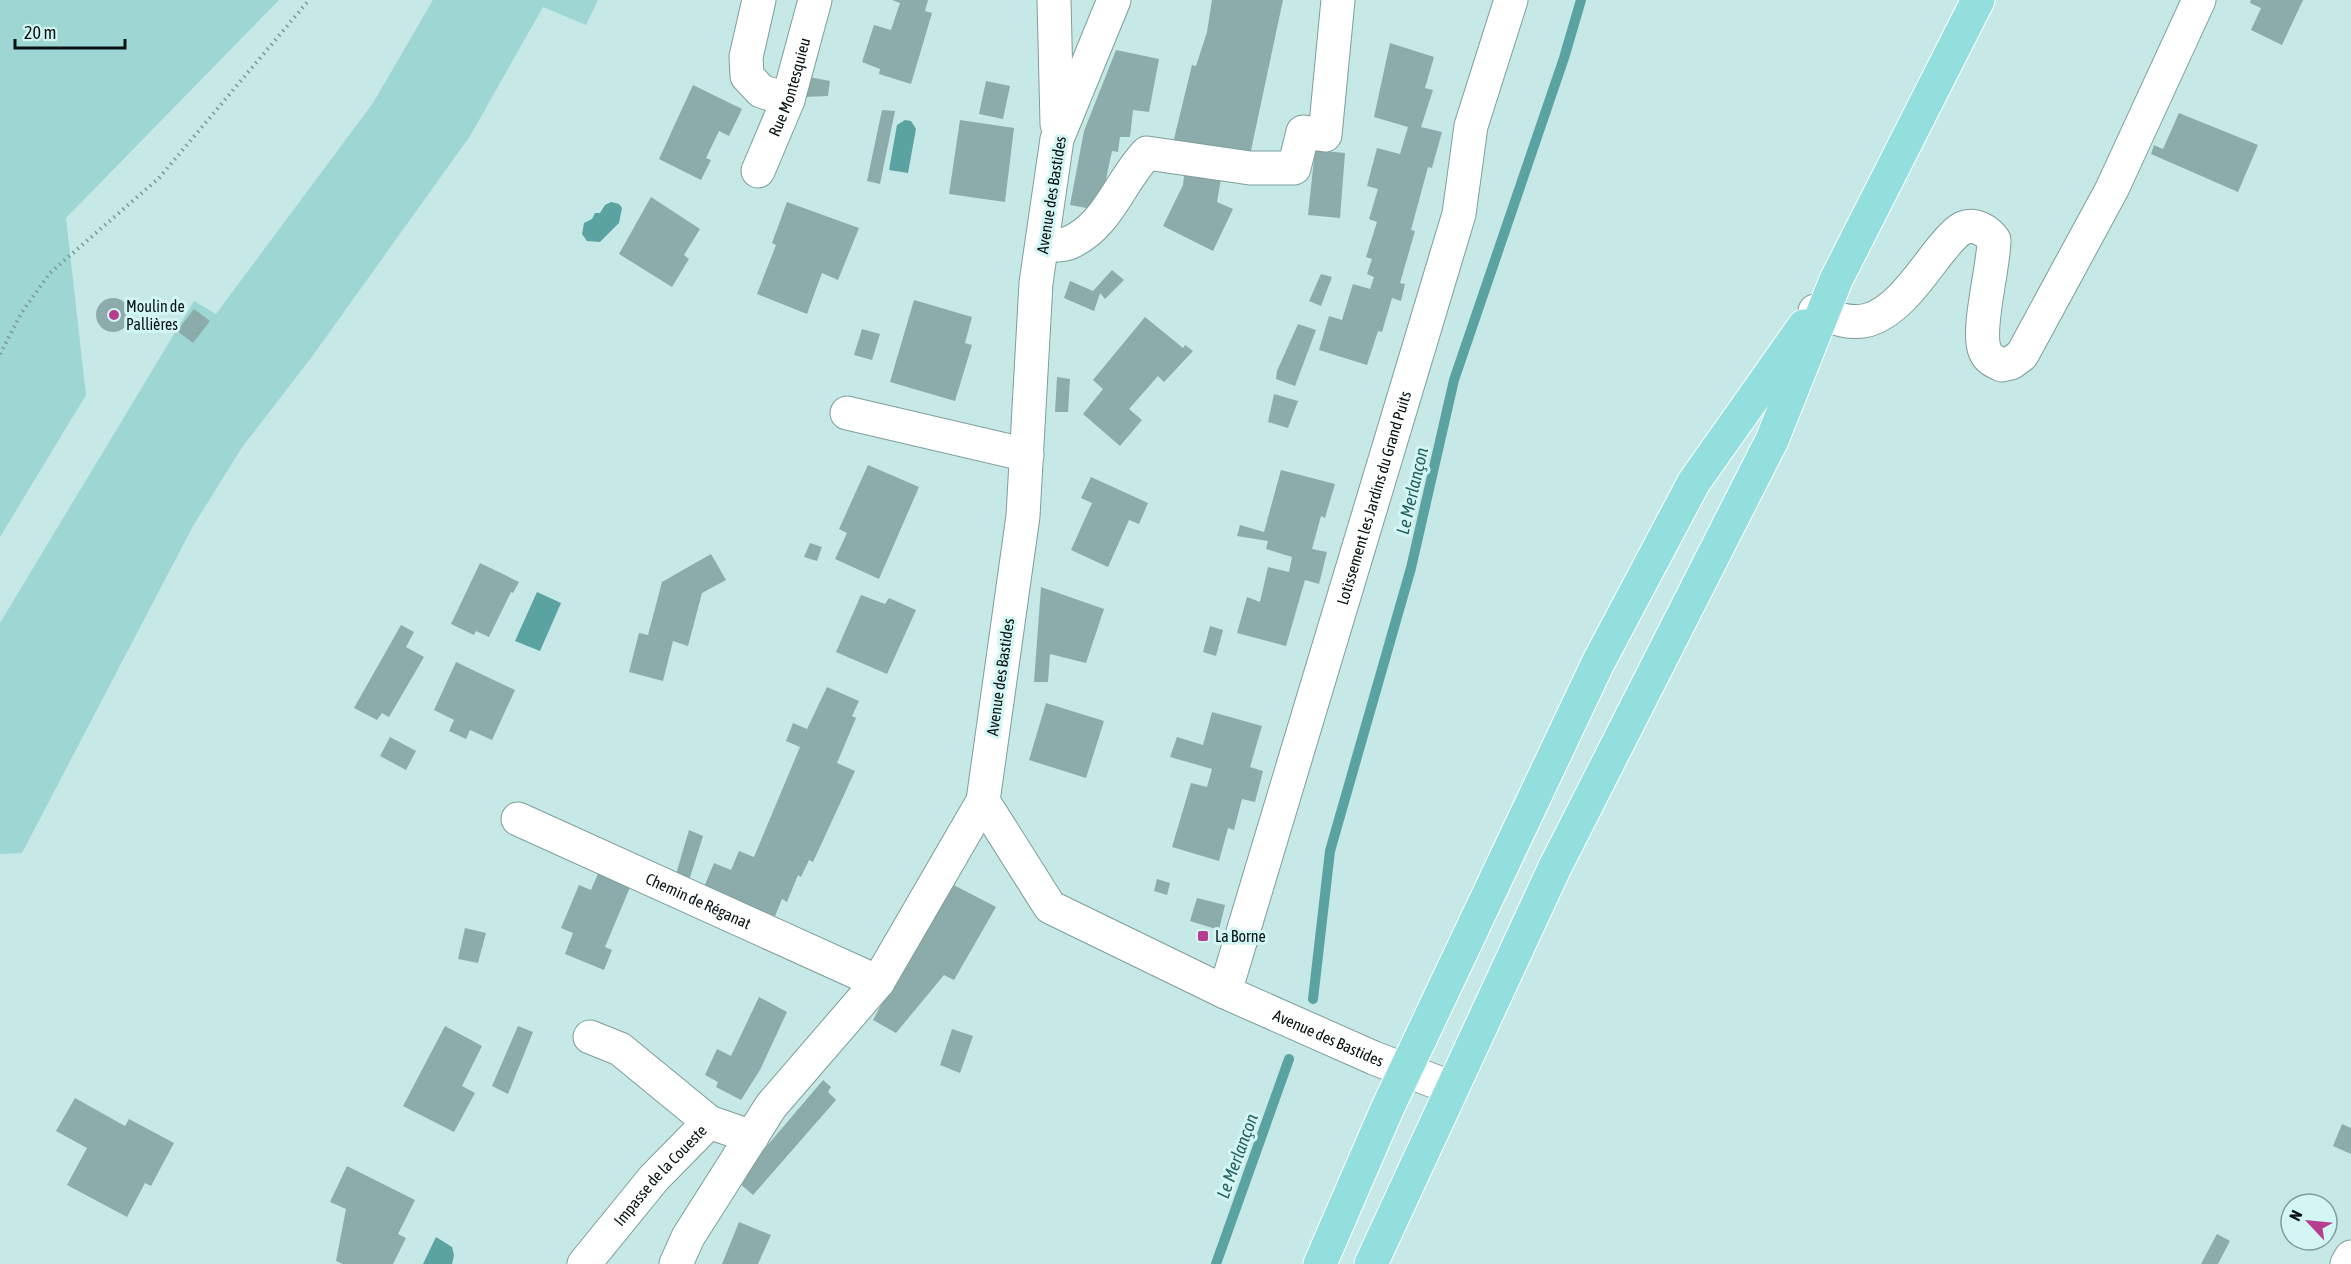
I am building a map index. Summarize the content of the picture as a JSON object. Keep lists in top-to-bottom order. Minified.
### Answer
{"streets":{"street":["Rue Montesquieu","Avenue des Bastides","Lotissement les Jardins du Grand Puits","Chemin de Réganat","Impasse de la Coueste"]},"crossings":[["Avenue des Bastides","Lotissement les Jardins du Grand Puits"]],"water":["Le Merlançon"],"places":{"other":["Moulin de Pallières"],"transit":["La Borne"]},"scale_bar":"20 m","north":"top left"}
